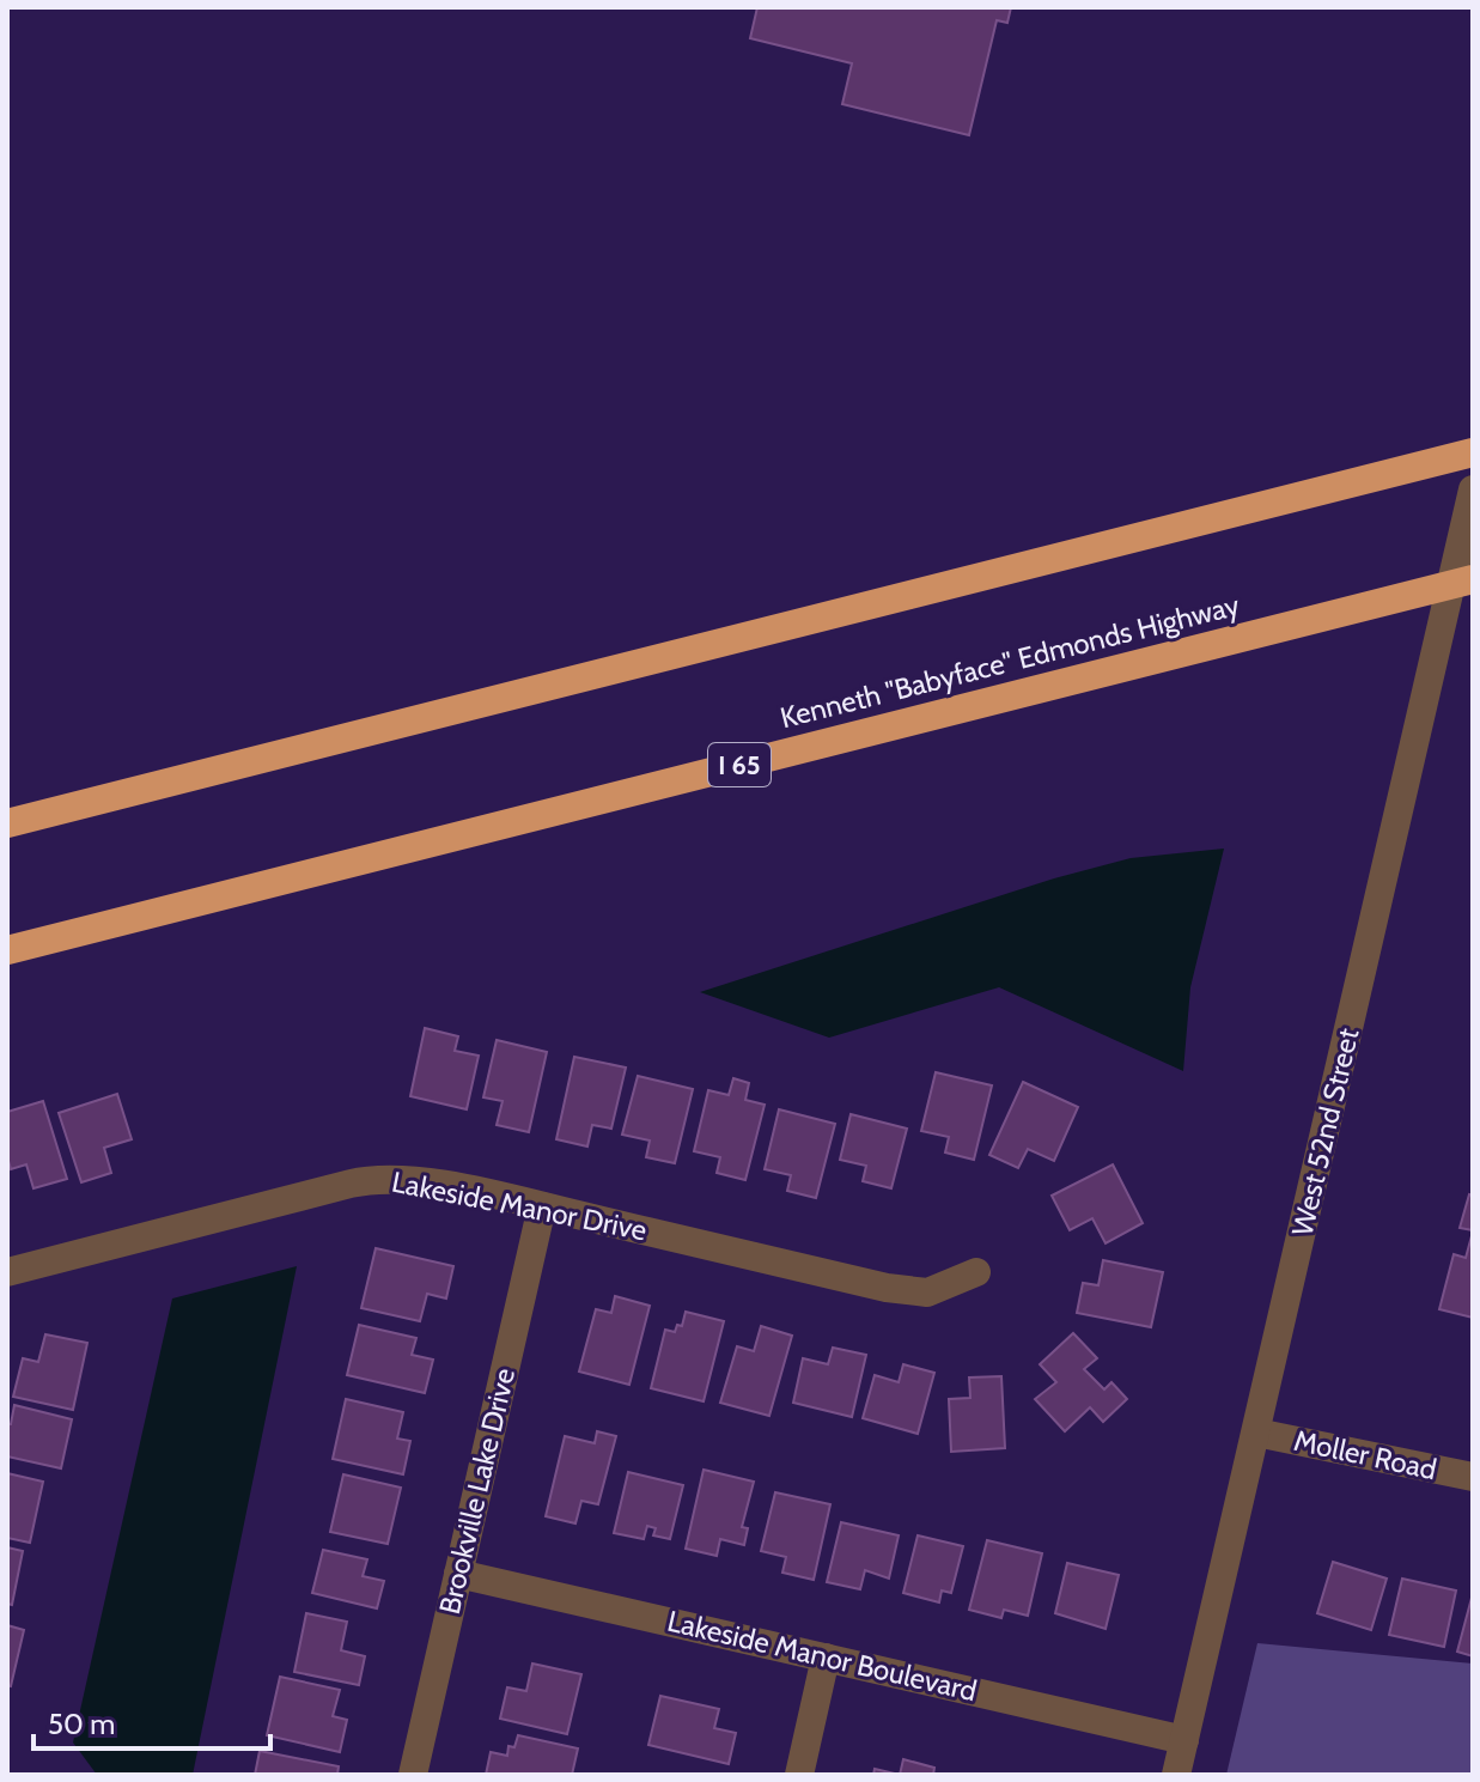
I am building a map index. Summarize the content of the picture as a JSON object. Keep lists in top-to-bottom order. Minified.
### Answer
{"streets":{"highway":["Kenneth \"Babyface\" Edmonds Highway","I 65"],"street":["West 52nd Street","Lakeside Manor Drive","Moller Road","Brookville Lake Drive","Lakeside Manor Boulevard"]},"crossings":[["West 52nd Street","Moller Road"],["West 52nd Street","Lakeside Manor Boulevard"],["Lakeside Manor Drive","Brookville Lake Drive"],["Brookville Lake Drive","Lakeside Manor Boulevard"]],"scale_bar":"50 m"}
